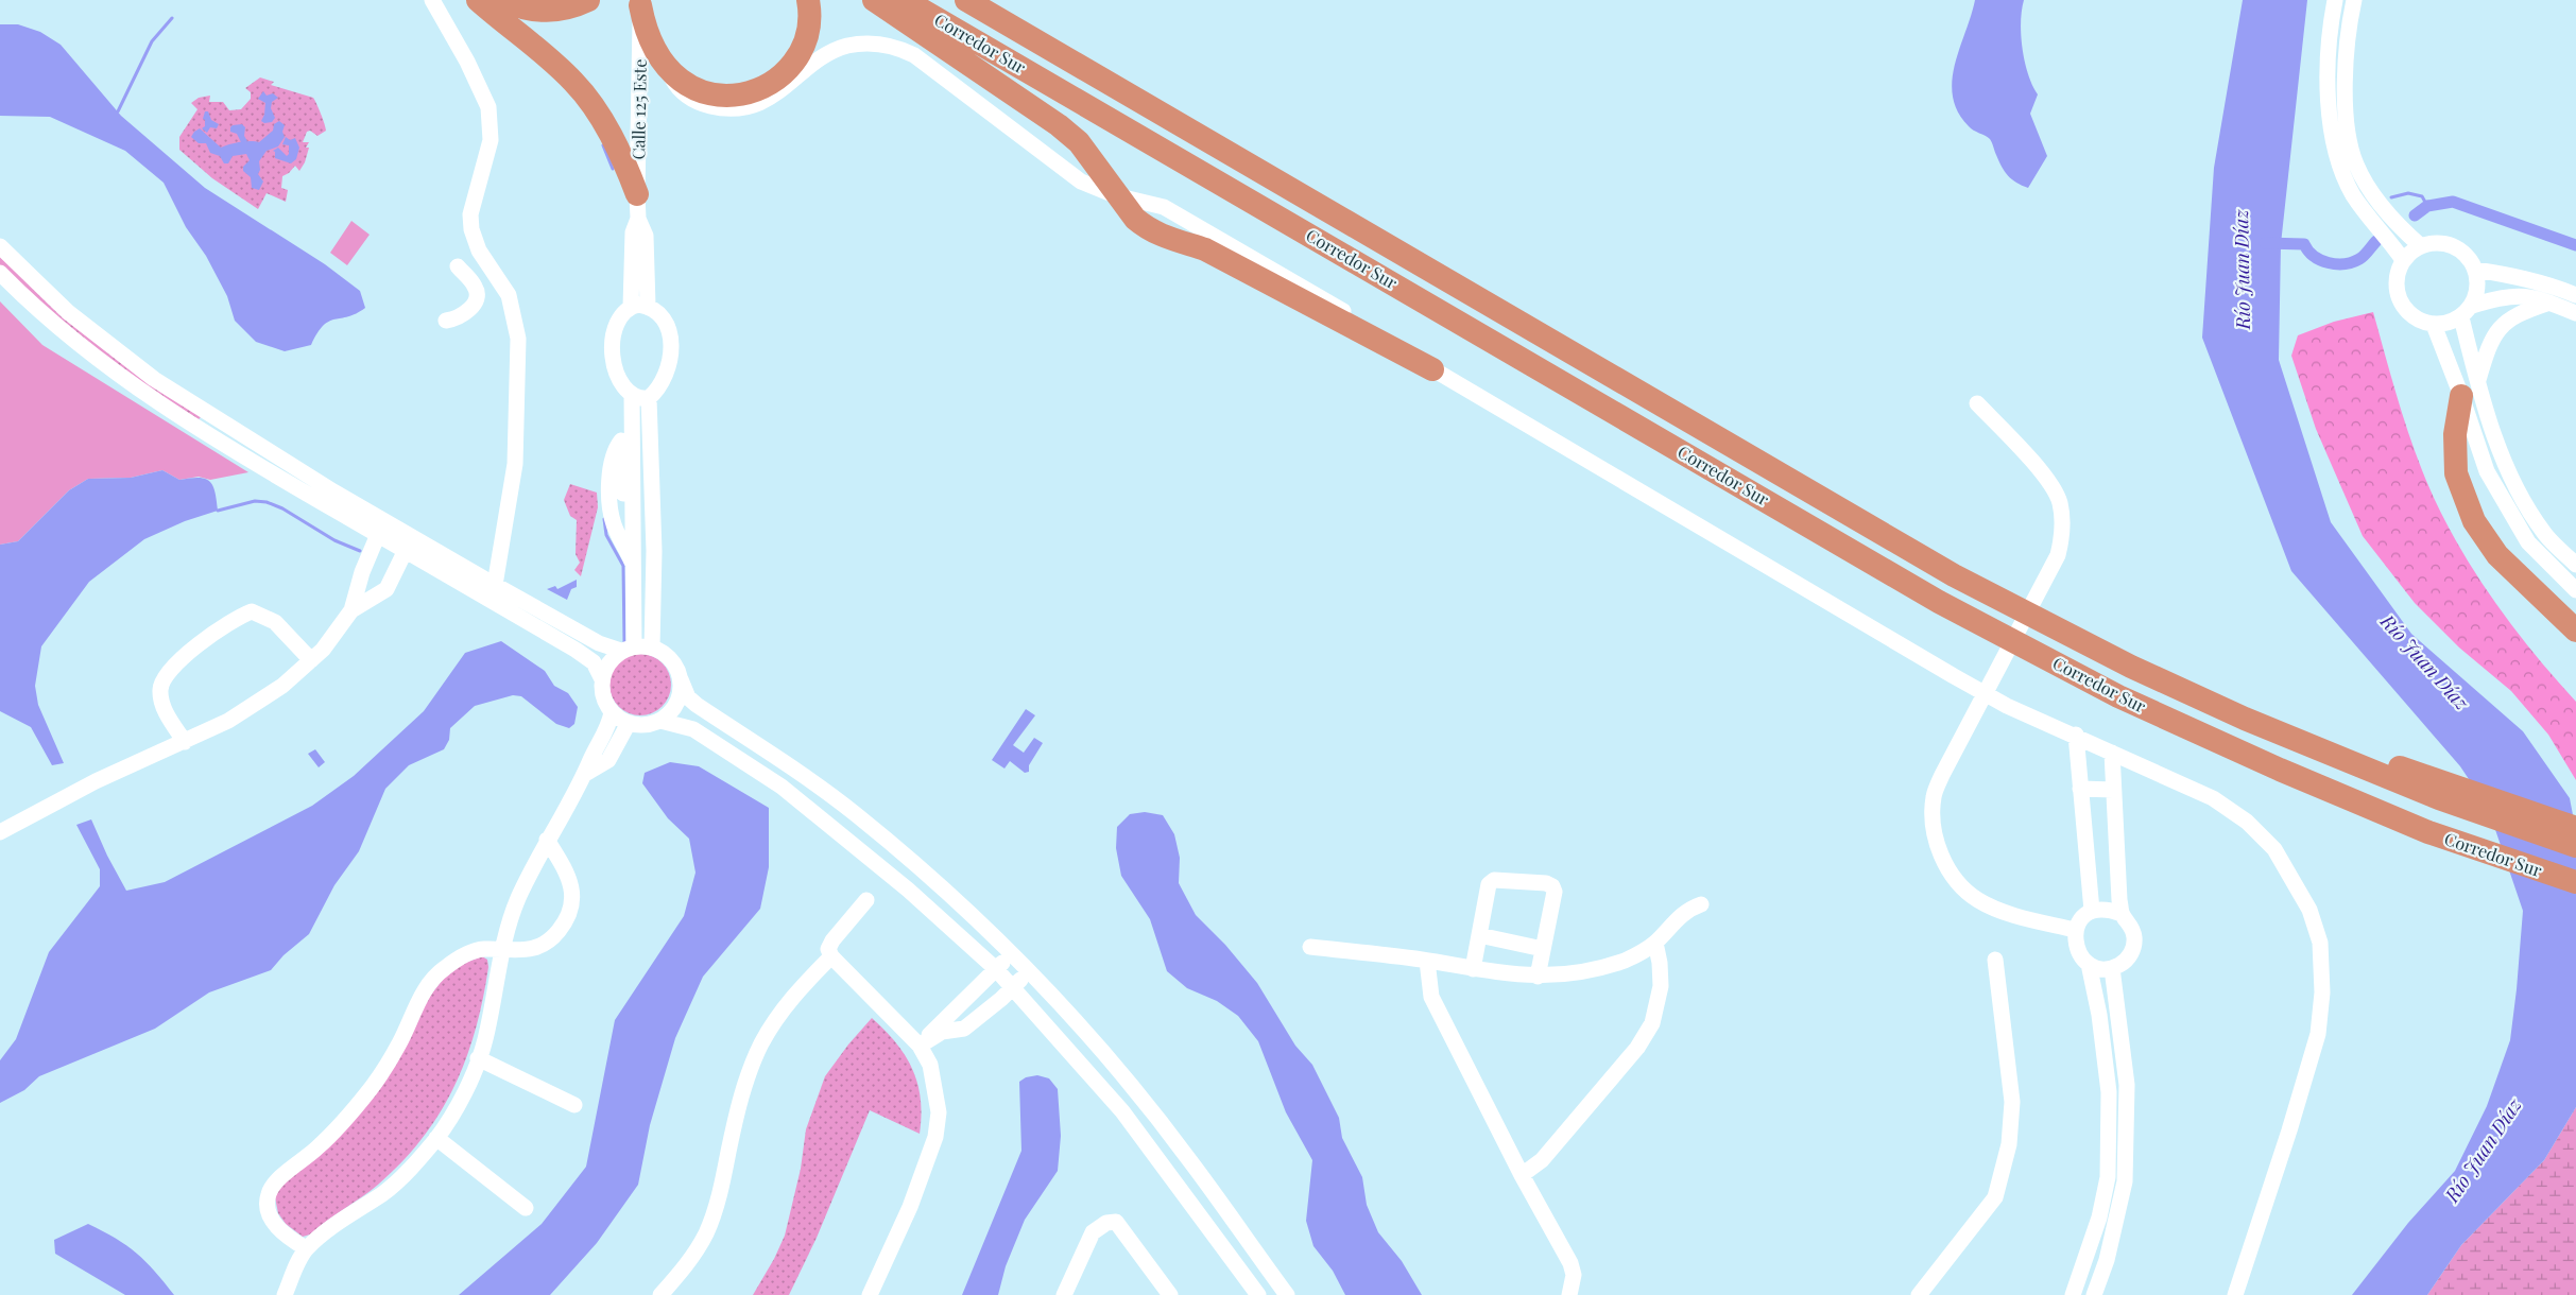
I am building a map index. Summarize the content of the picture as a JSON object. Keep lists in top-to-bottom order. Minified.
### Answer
{"streets":{"highway":["Corredor Sur"],"street":["Calle 125 Este"]},"water":["Río Juan Díaz"]}
